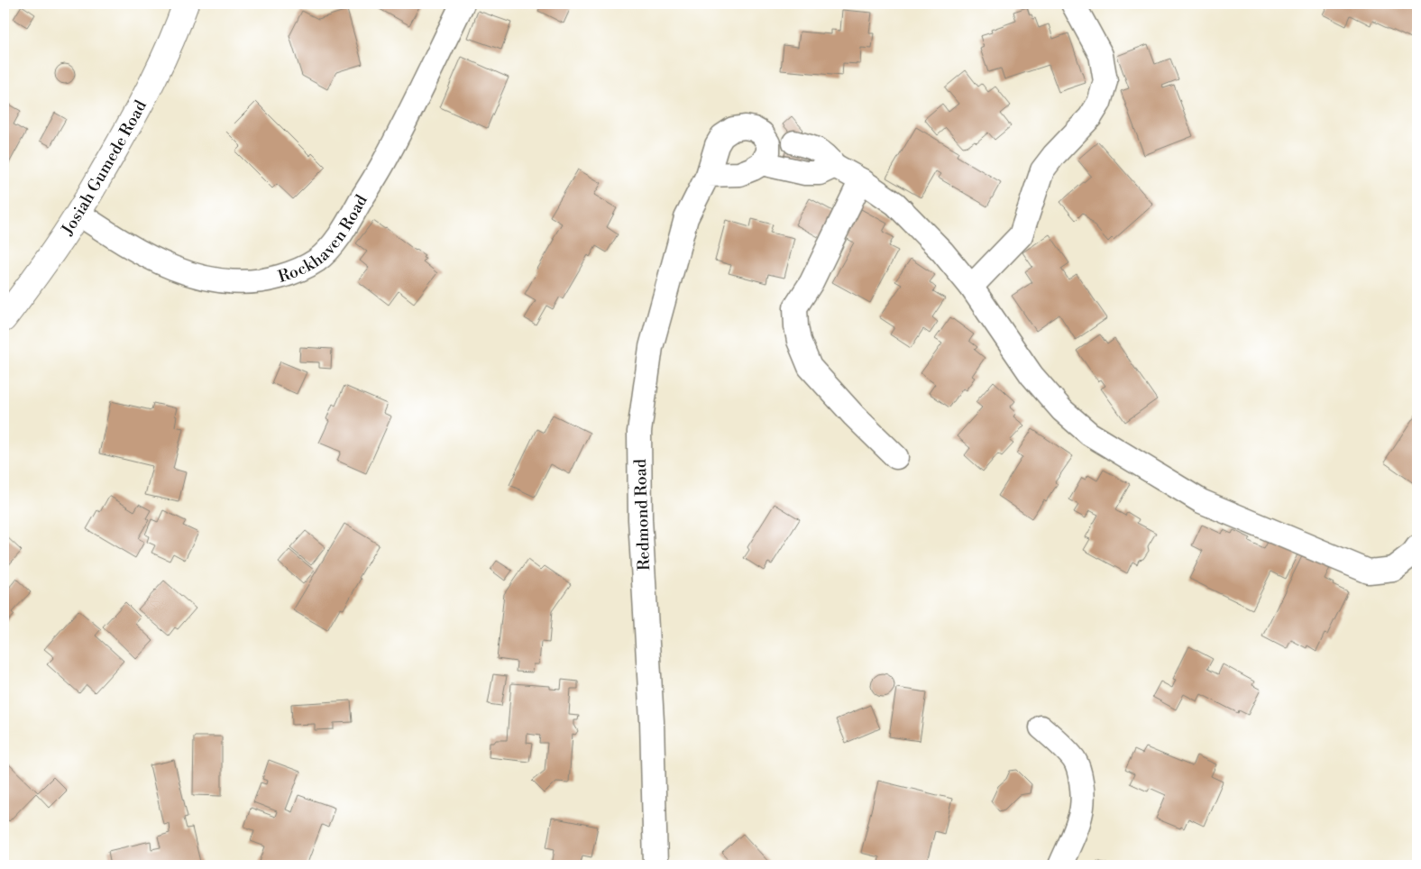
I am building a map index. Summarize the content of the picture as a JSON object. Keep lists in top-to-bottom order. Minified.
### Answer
{"streets":{"main road":["Josiah Gumede Road"],"street":["Rockhaven Road","Redmond Road"]},"crossings":[["Josiah Gumede Road","Rockhaven Road"]]}
